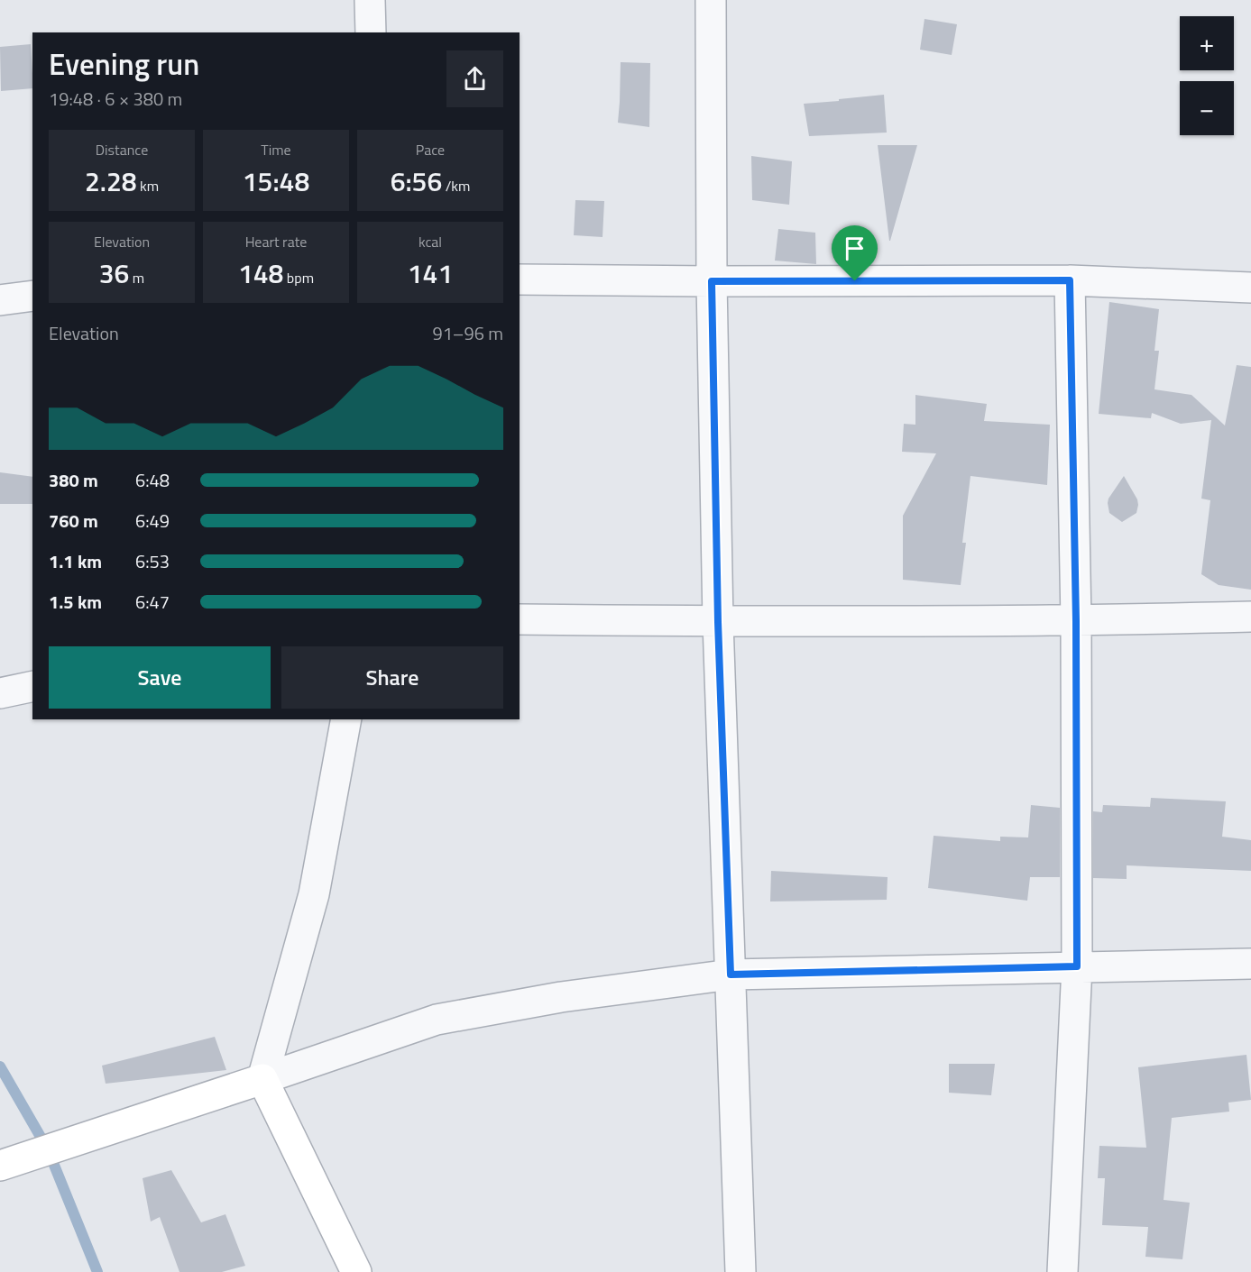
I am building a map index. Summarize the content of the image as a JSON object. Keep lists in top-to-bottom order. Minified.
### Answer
{"page":{"map_buttons":["+","−"],"heading":["Evening run","19:48 · 6 × 380 m"],"stats":[["Distance","2.28 km"],["Time","15:48"],["Pace","6:56 /km"],["Elevation","36 m"],["Heart rate","148 bpm"],["kcal","141"]],"chart":["Elevation","91–96 m"],"list":[{"name":"380 m","note":"6:48"},{"name":"760 m","note":"6:49"},{"name":"1.1 km","note":"6:53"},{"name":"1.5 km","note":"6:47"}],"buttons":["Save","Share"]}}
